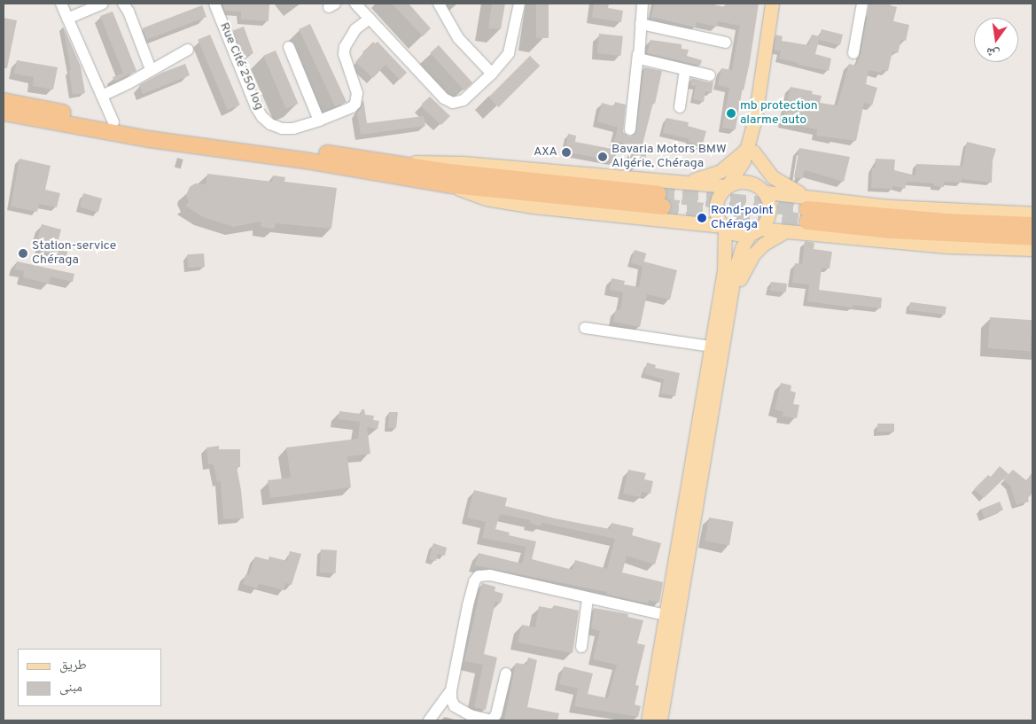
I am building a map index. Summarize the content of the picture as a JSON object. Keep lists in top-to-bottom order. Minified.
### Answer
{"streets":{"street":["Rue Cité 250 log"]},"places":["mb protection alarme auto","AXA","Bavaria Motors BMW Algérie, Chéraga","Rond-point Chéraga","Station-service Chéraga"],"legend":["طريق","مبنى"],"north":"bottom"}
